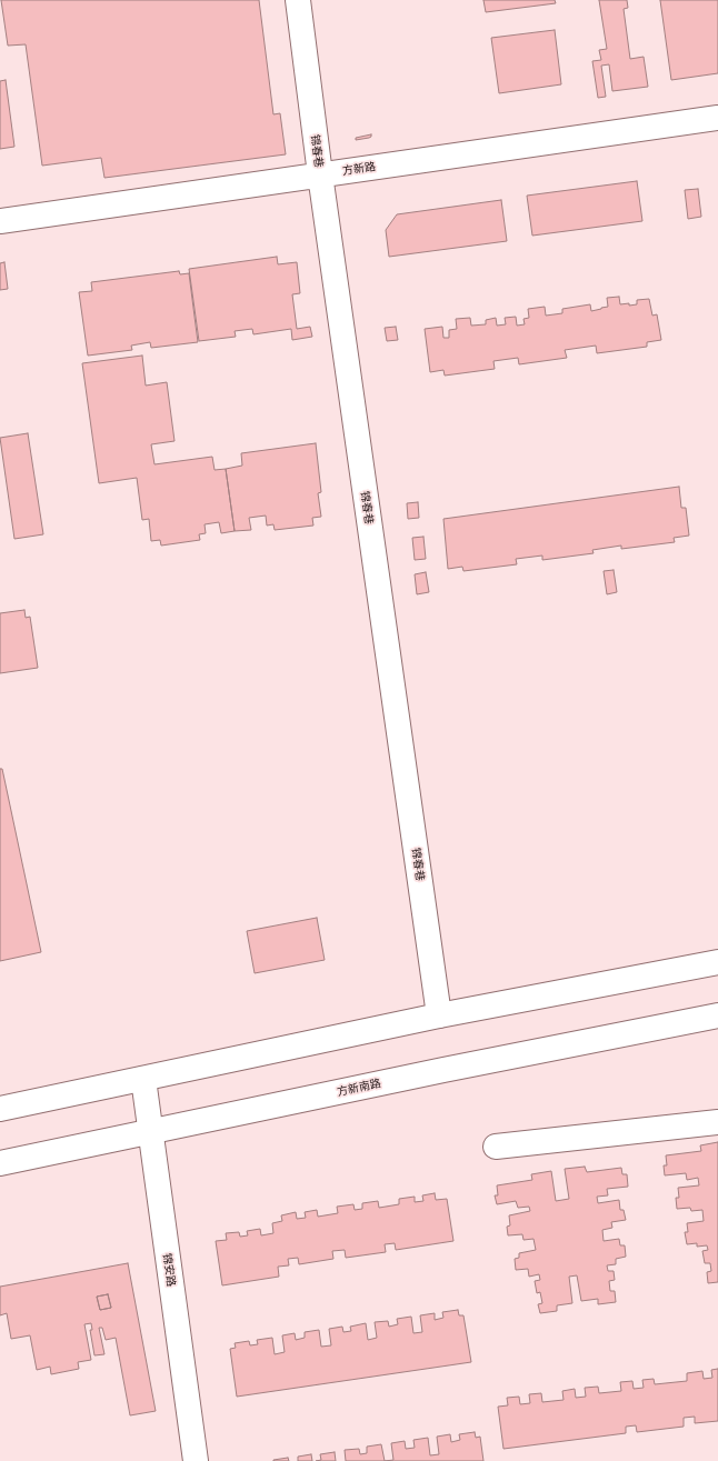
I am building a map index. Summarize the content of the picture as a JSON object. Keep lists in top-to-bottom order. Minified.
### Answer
{"streets":{"street":["锦春巷","方新路","方新南路","锦安路"]},"crossings":[["锦春巷","方新路"],["方新南路","锦安路"]]}
